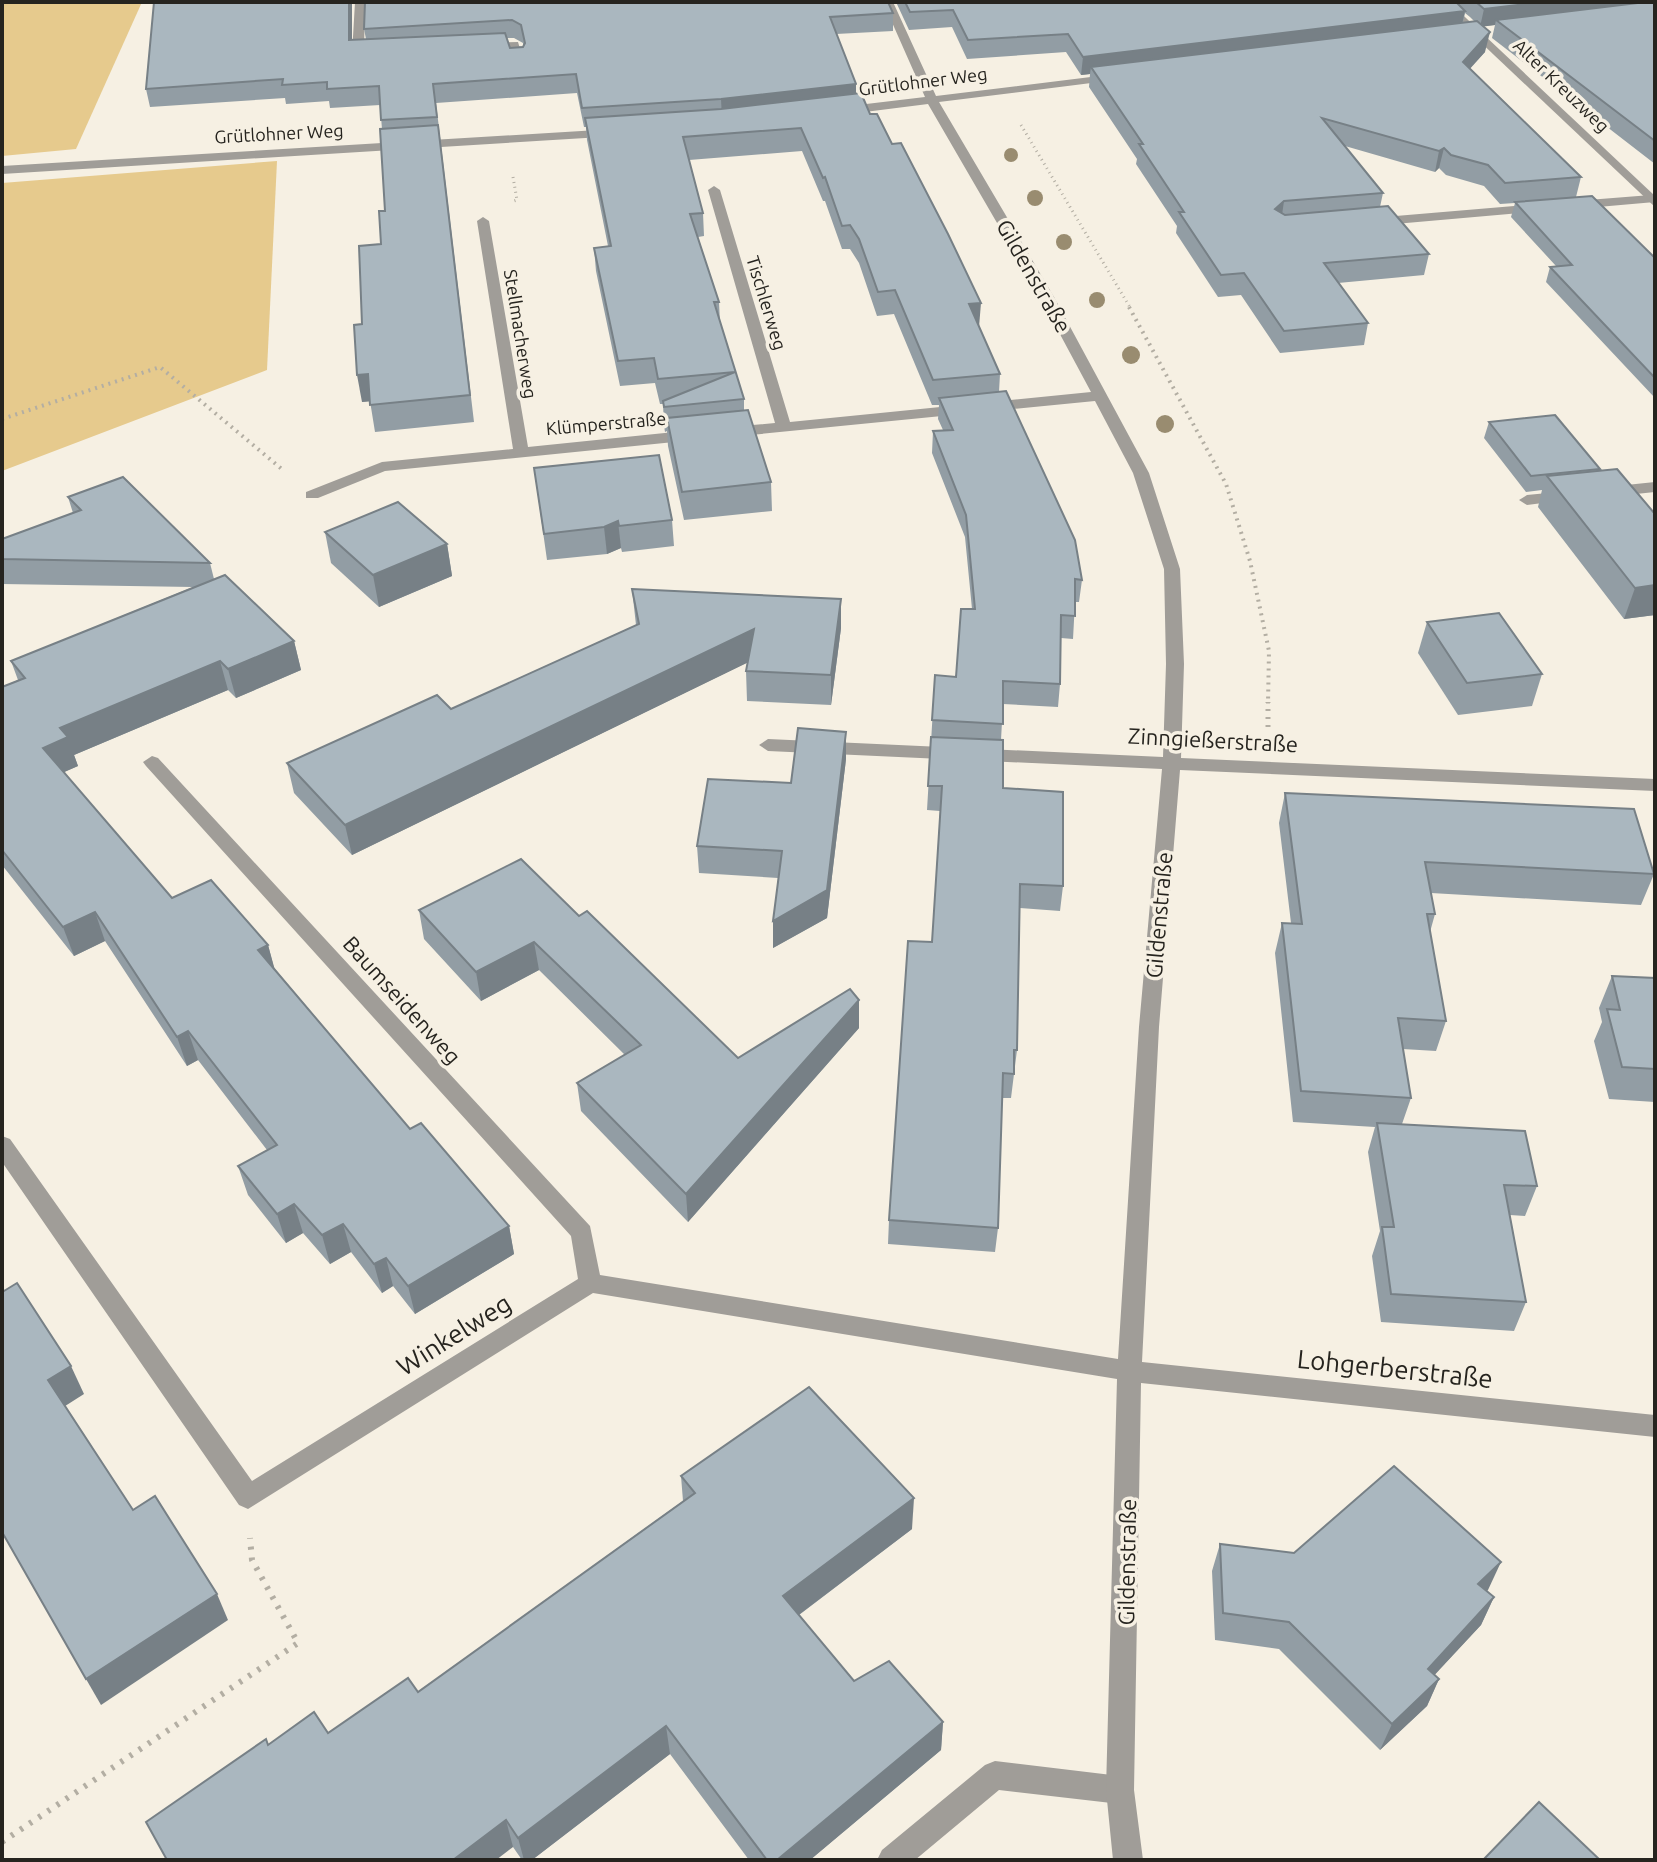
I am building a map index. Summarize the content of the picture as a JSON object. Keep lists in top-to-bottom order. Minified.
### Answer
{"streets":{"street":["Grütlohner Weg","Alter Kreuzweg","Gildenstraße","Tischlerweg","Stellmacherweg","Klümperstraße","Zinngießerstraße","Baumseidenweg","Winkelweg","Lohgerberstraße"]},"crossings":[["Grütlohner Weg","Gildenstraße"],["Gildenstraße","Klümperstraße"],["Gildenstraße","Zinngießerstraße"],["Gildenstraße","Lohgerberstraße"],["Tischlerweg","Klümperstraße"],["Stellmacherweg","Klümperstraße"],["Baumseidenweg","Winkelweg"]]}
